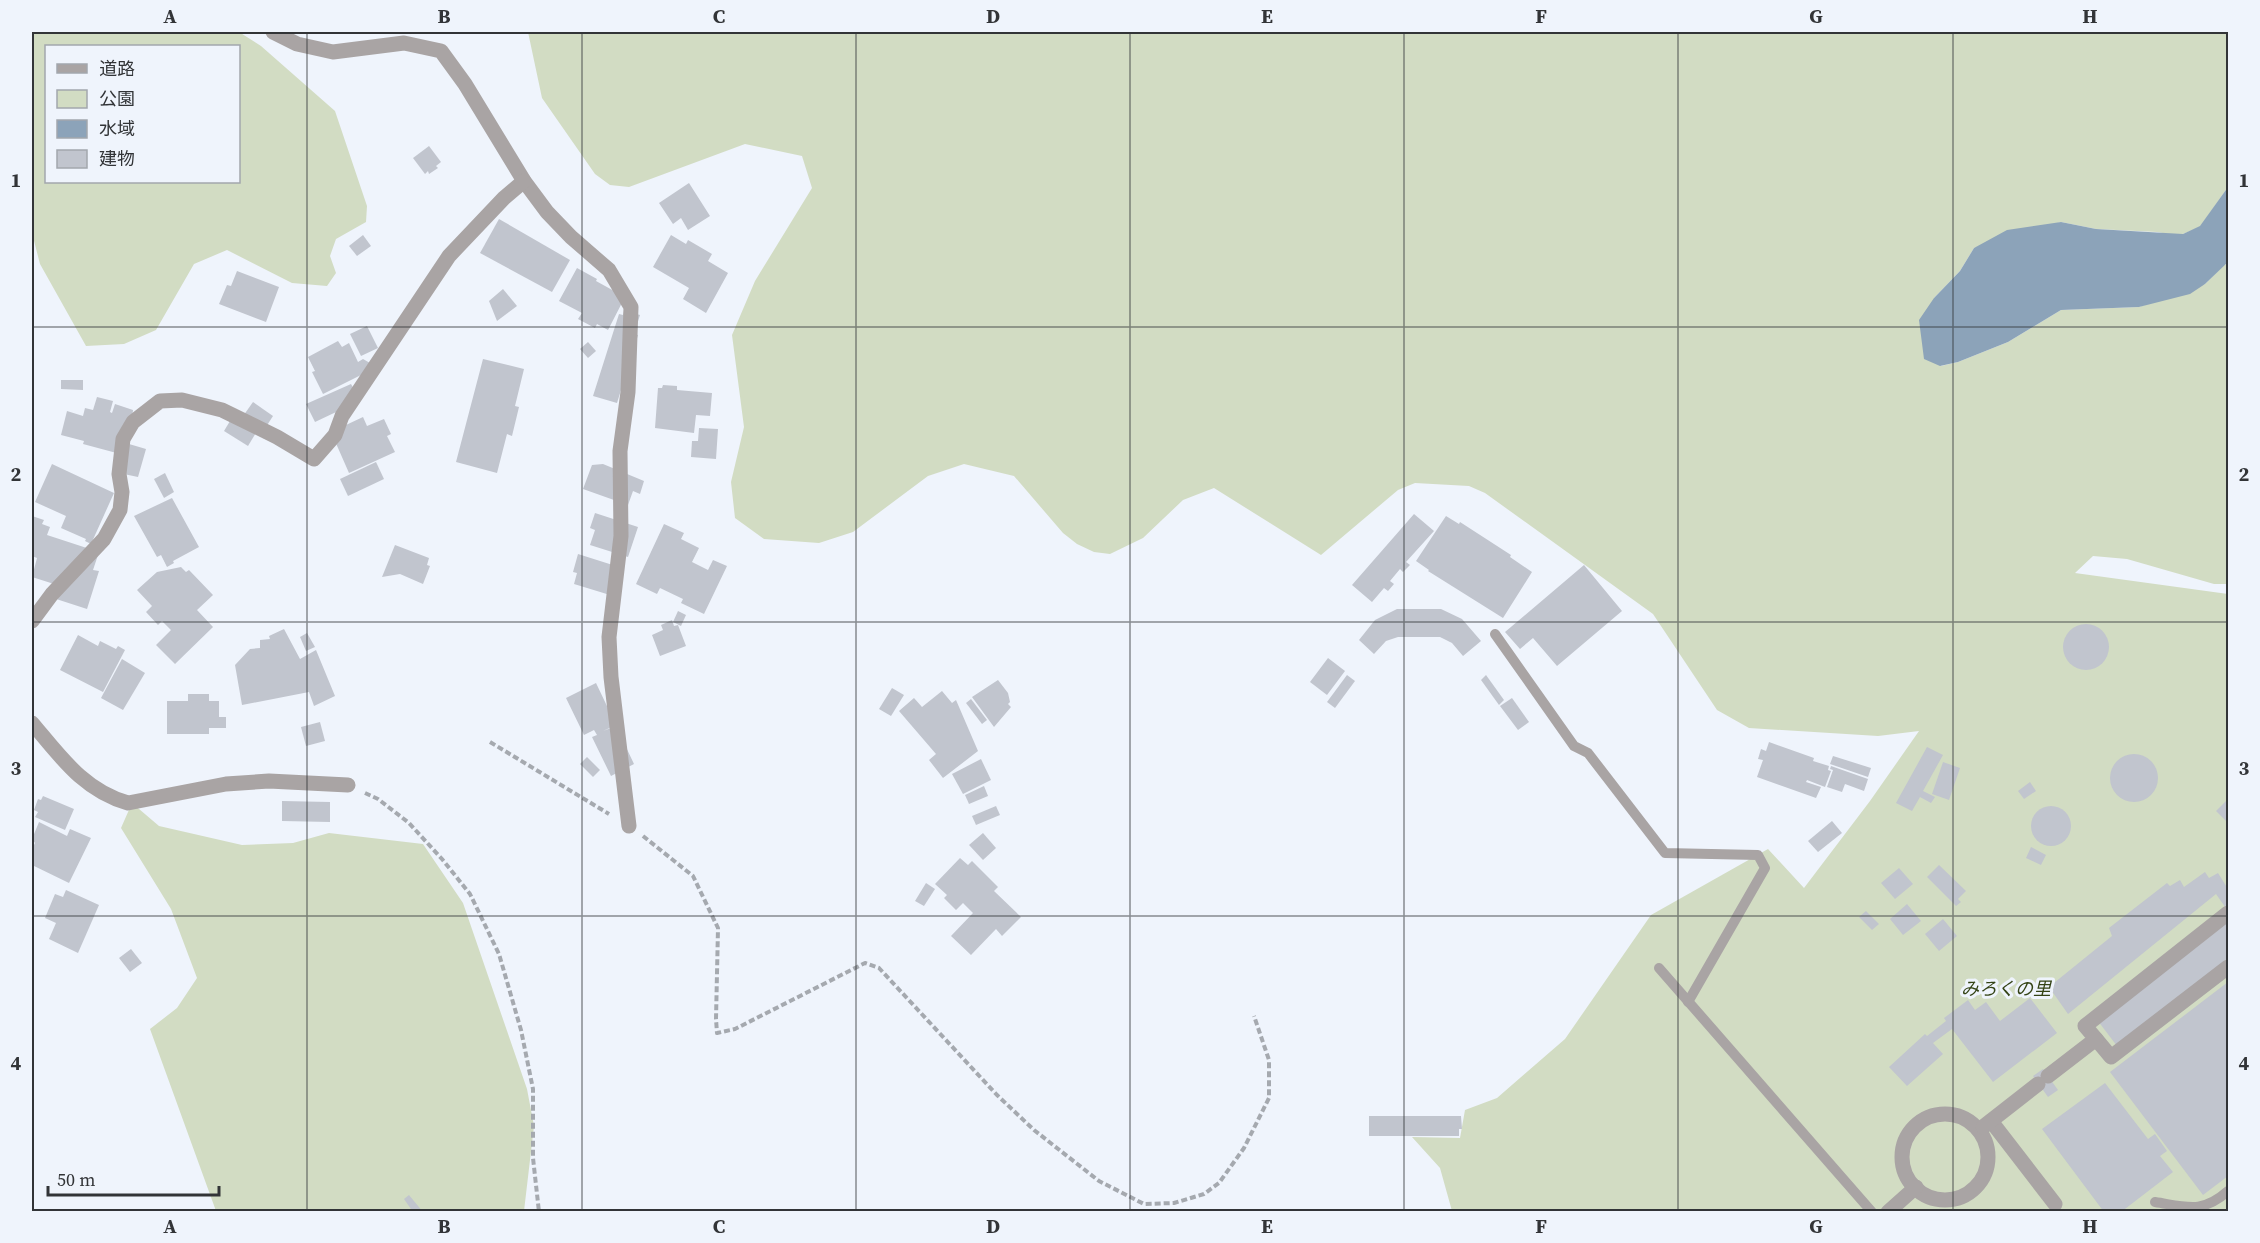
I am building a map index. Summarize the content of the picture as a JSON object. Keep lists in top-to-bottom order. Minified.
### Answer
{"parks":["みろくの里"],"legend":["道路","公園","水域","建物"],"scale_bar":"50 m","grid":{"columns":["A","B","C","D","E","F","G","H"],"rows":["1","2","3","4"]}}
